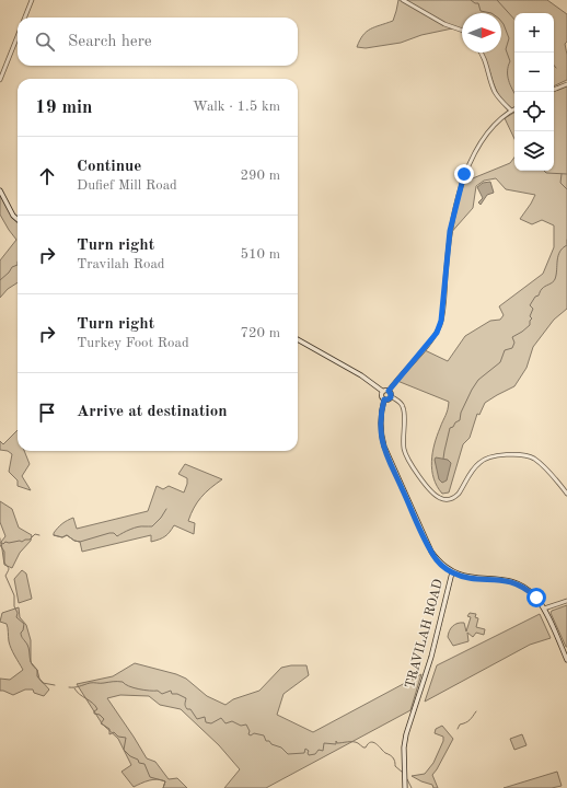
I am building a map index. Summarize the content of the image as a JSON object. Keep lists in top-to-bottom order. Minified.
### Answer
{"streets":{"main road":["TRAVILAH ROAD"]},"north":"right","page":{"map_buttons":["+","−"],"search":"Search here","heading":["19 min","Walk · 1.5 km"],"list":[["Continue","Dufief Mill Road","290 m"],["Turn right","Travilah Road","510 m"],["Turn right","Turkey Foot Road","720 m"],"Arrive at destination"]}}
